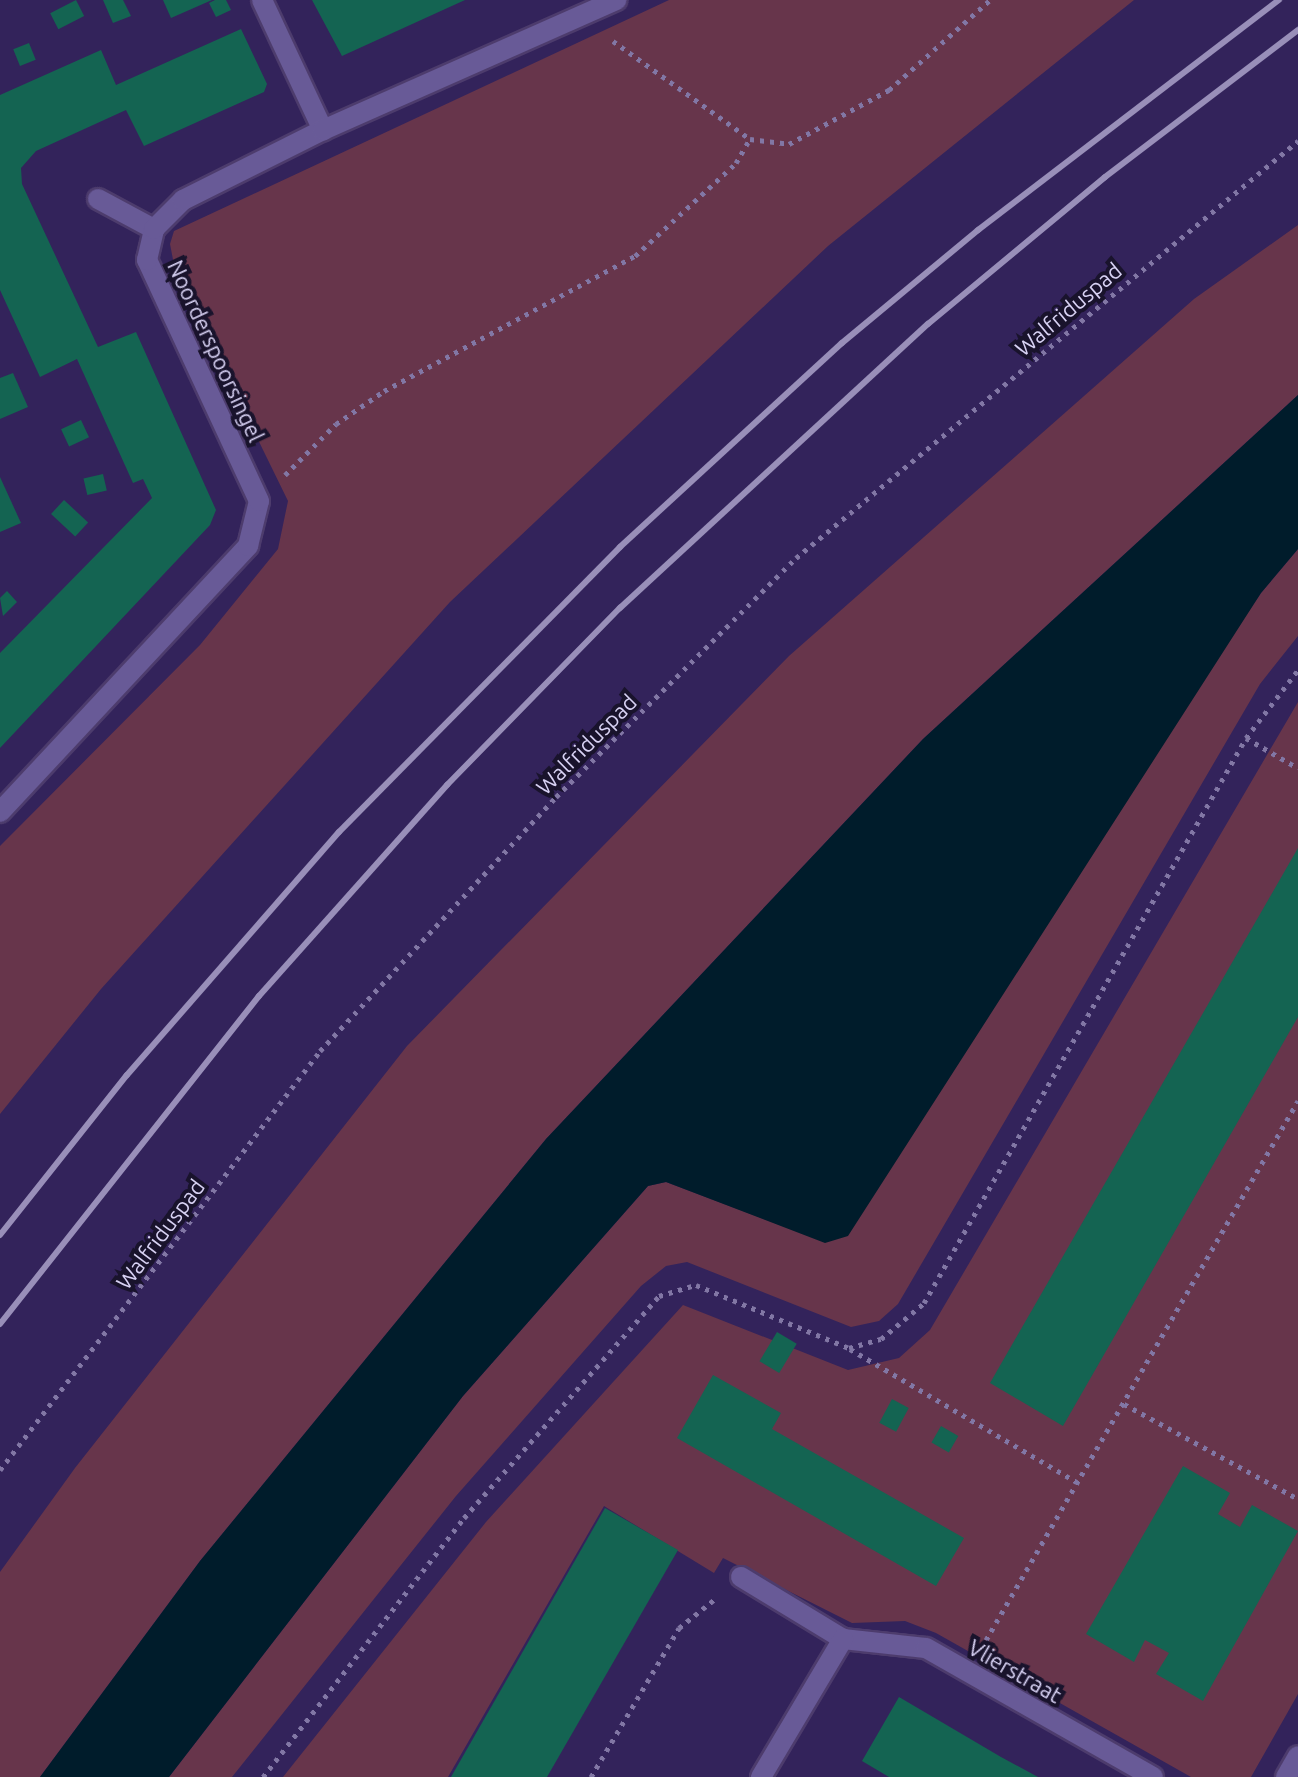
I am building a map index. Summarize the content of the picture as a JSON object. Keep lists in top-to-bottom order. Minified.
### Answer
{"streets":{"street":["Noorderspoorsingel","Vlierstraat"],"path":["Walfriduspad"]}}
